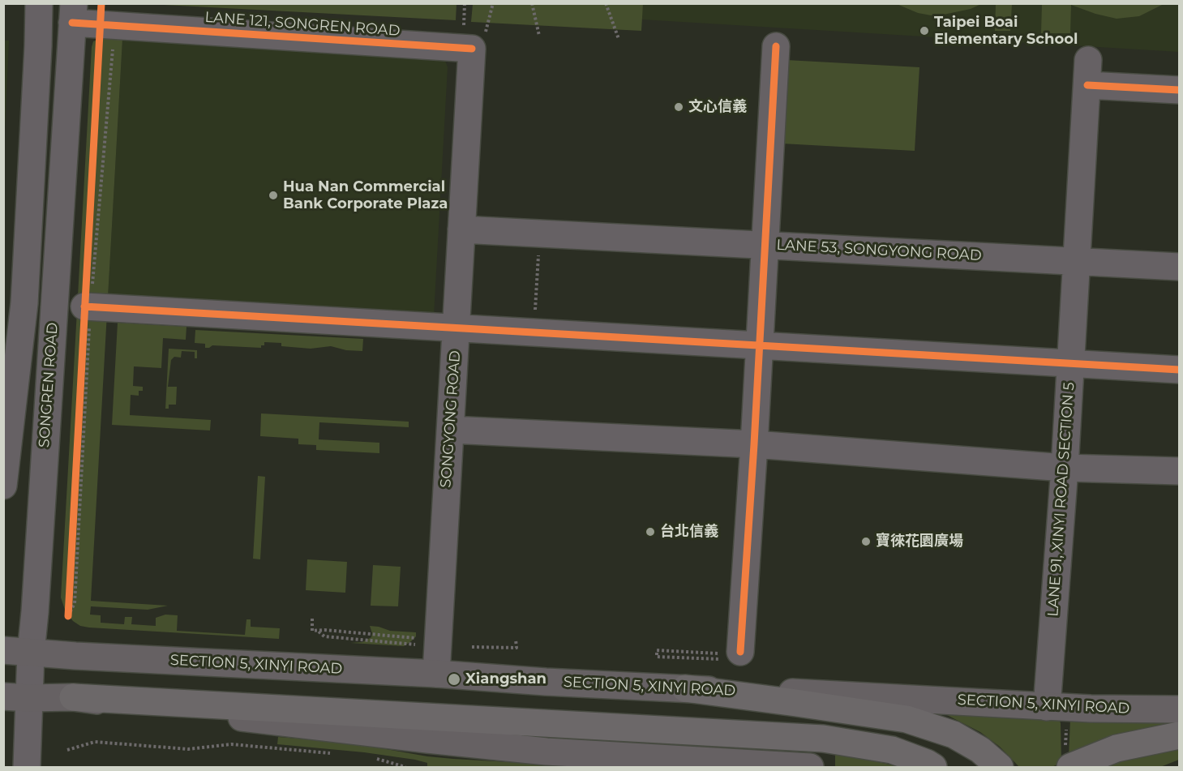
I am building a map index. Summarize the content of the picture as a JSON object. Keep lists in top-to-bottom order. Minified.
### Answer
{"streets":{"main road":["SECTION 5, XINYI ROAD"],"street":["LANE 121, SONGREN ROAD","LANE 53, SONGYONG ROAD","SONGREN ROAD","SONGYONG ROAD","LANE 91, XINYI ROAD SECTION 5"]},"crossings":[["LANE 121, SONGREN ROAD","SONGREN ROAD"],["LANE 121, SONGREN ROAD","SONGYONG ROAD"],["LANE 53, SONGYONG ROAD","SONGYONG ROAD"],["LANE 53, SONGYONG ROAD","LANE 91, XINYI ROAD SECTION 5"],["SONGREN ROAD","SECTION 5, XINYI ROAD"],["SONGYONG ROAD","SECTION 5, XINYI ROAD"],["LANE 91, XINYI ROAD SECTION 5","SECTION 5, XINYI ROAD"]],"places":["Taipei Boai Elementary School","文心信義","Hua Nan Commercial Bank Corporate Plaza","台北信義","寶徠花園廣場","Xiangshan"]}
